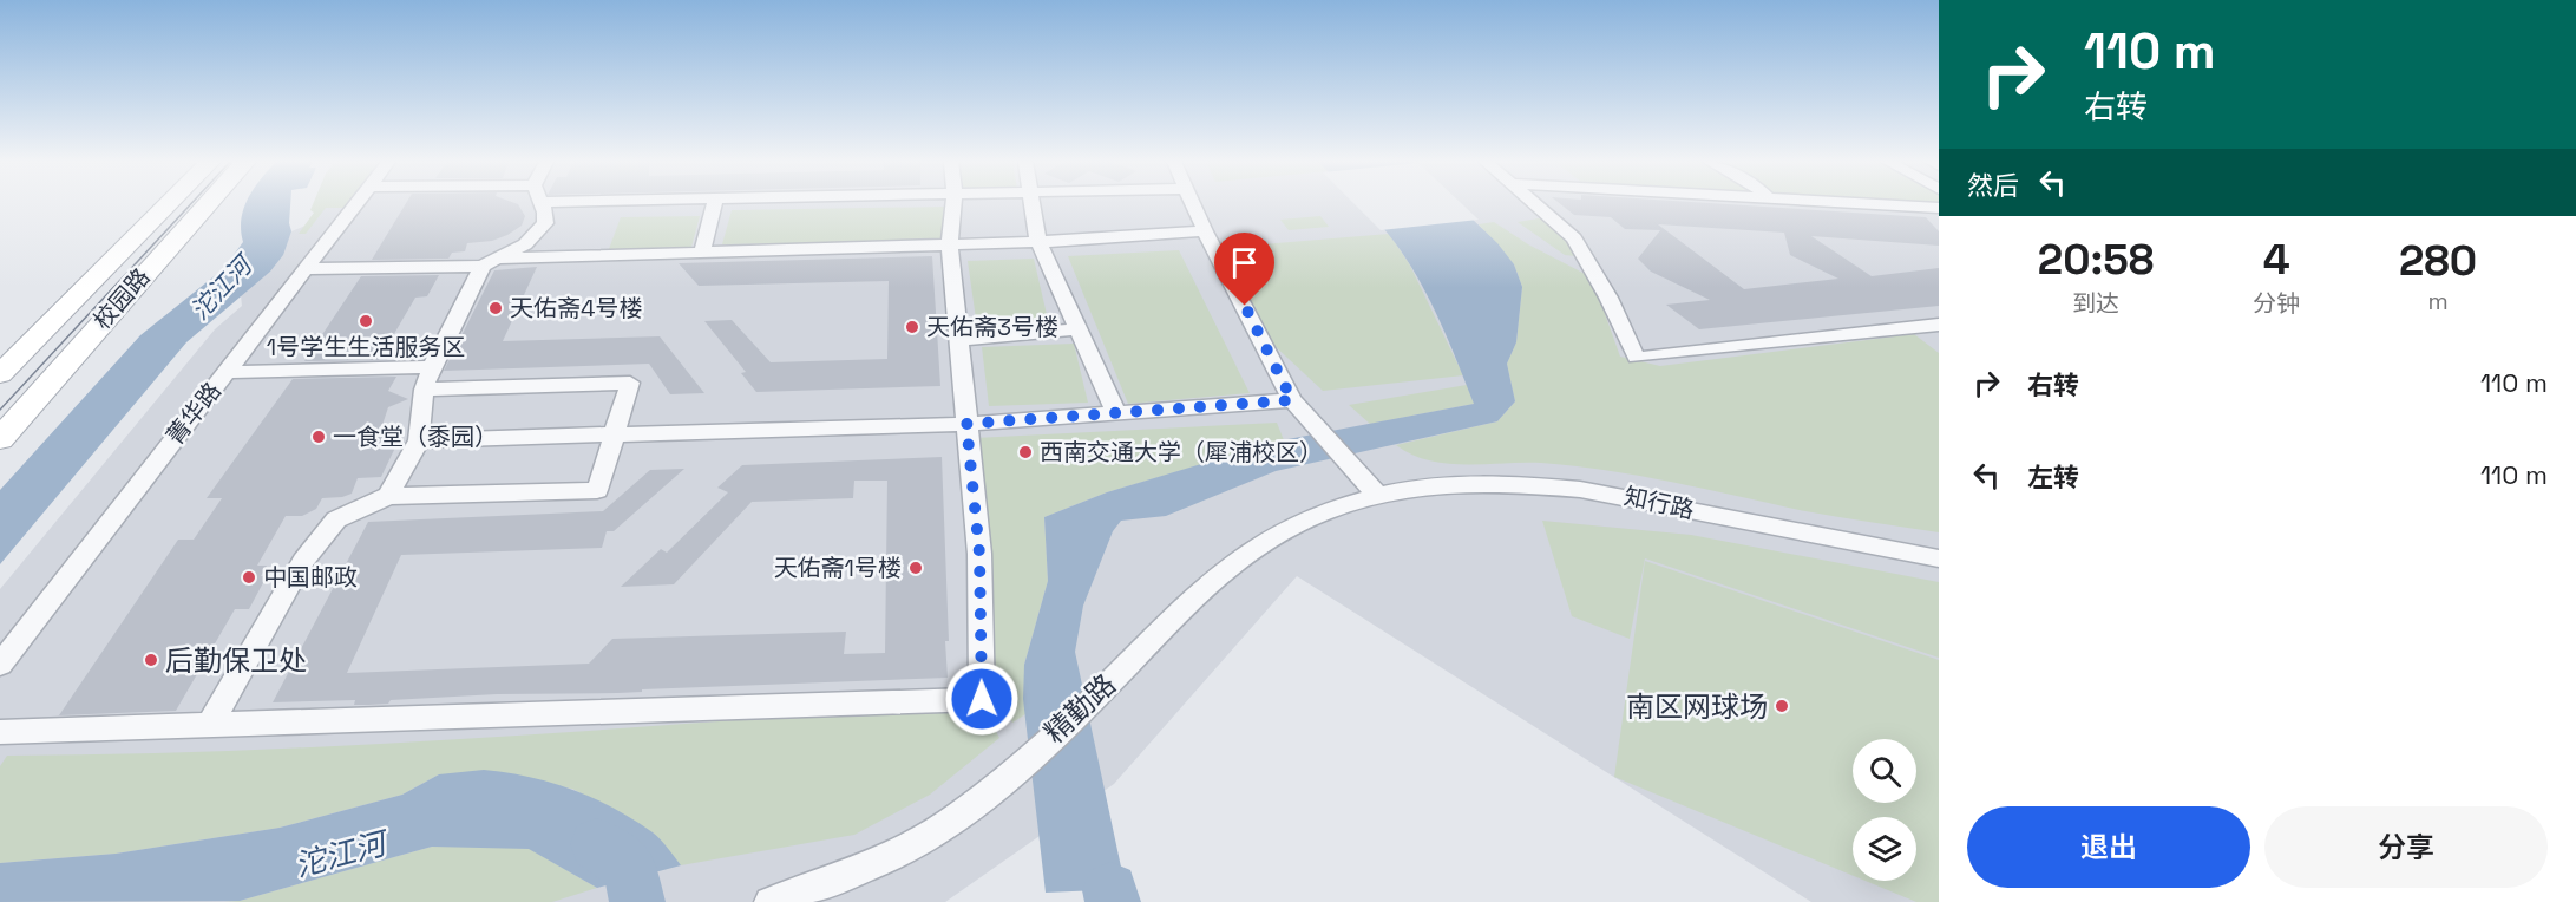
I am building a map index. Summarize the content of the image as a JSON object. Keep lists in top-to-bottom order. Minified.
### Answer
{"streets":{"street":["校园路","菁华路","知行路","精勤路"]},"crossings":[["知行路","精勤路"]],"water":["沱江河"],"places":["天佑斋4号楼","1号学生生活服务区","天佑斋3号楼","一食堂（黍园）","西南交通大学（犀浦校区）","天佑斋1号楼","中国邮政","后勤保卫处","南区网球场"],"page":{"turn":["110 m","右转"],"then":"然后","eta":["20:58","到达","4","分钟","280","m"],"list":[{"name":"右转","value":"110 m"},{"name":"左转","value":"110 m"}],"buttons":["退出","分享"]}}
